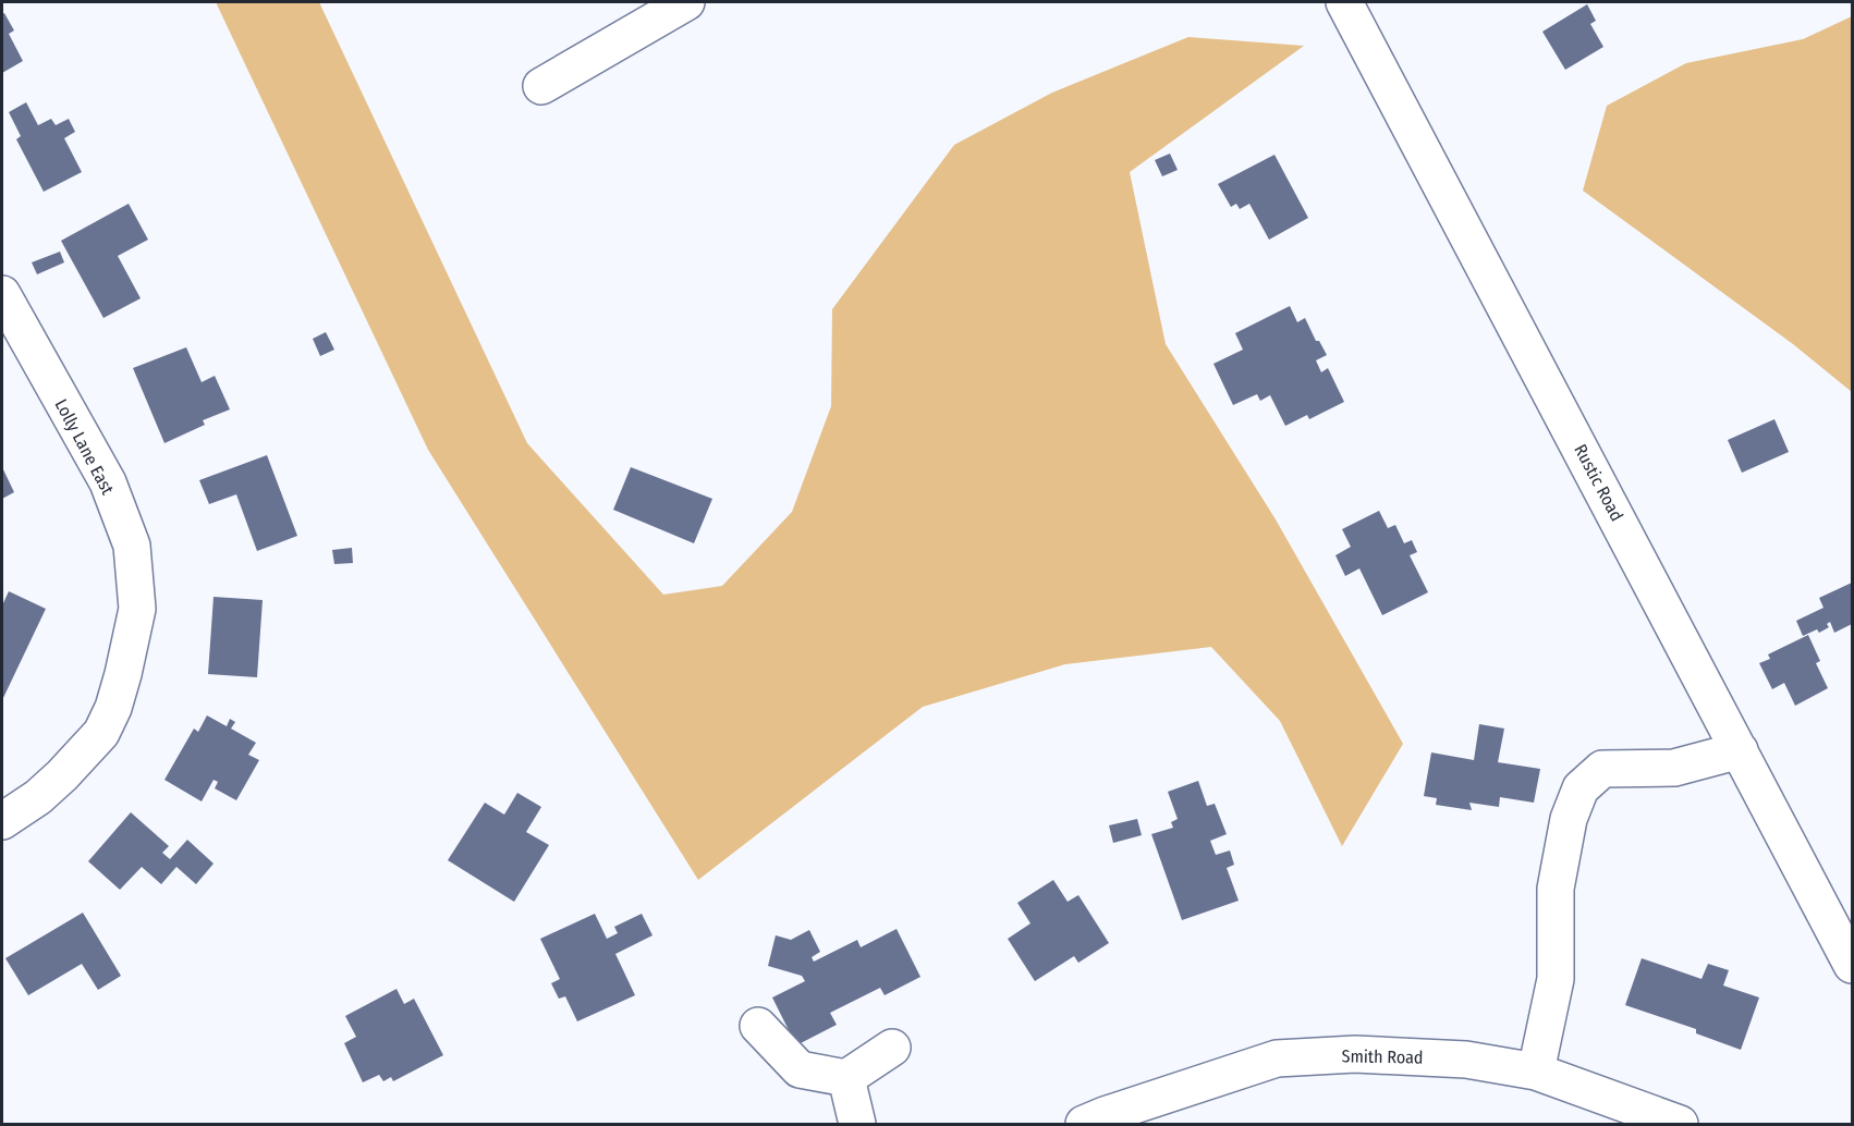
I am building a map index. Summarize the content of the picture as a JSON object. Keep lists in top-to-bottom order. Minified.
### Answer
{"streets":{"street":["Lolly Lane East","Rustic Road","Smith Road"]}}
